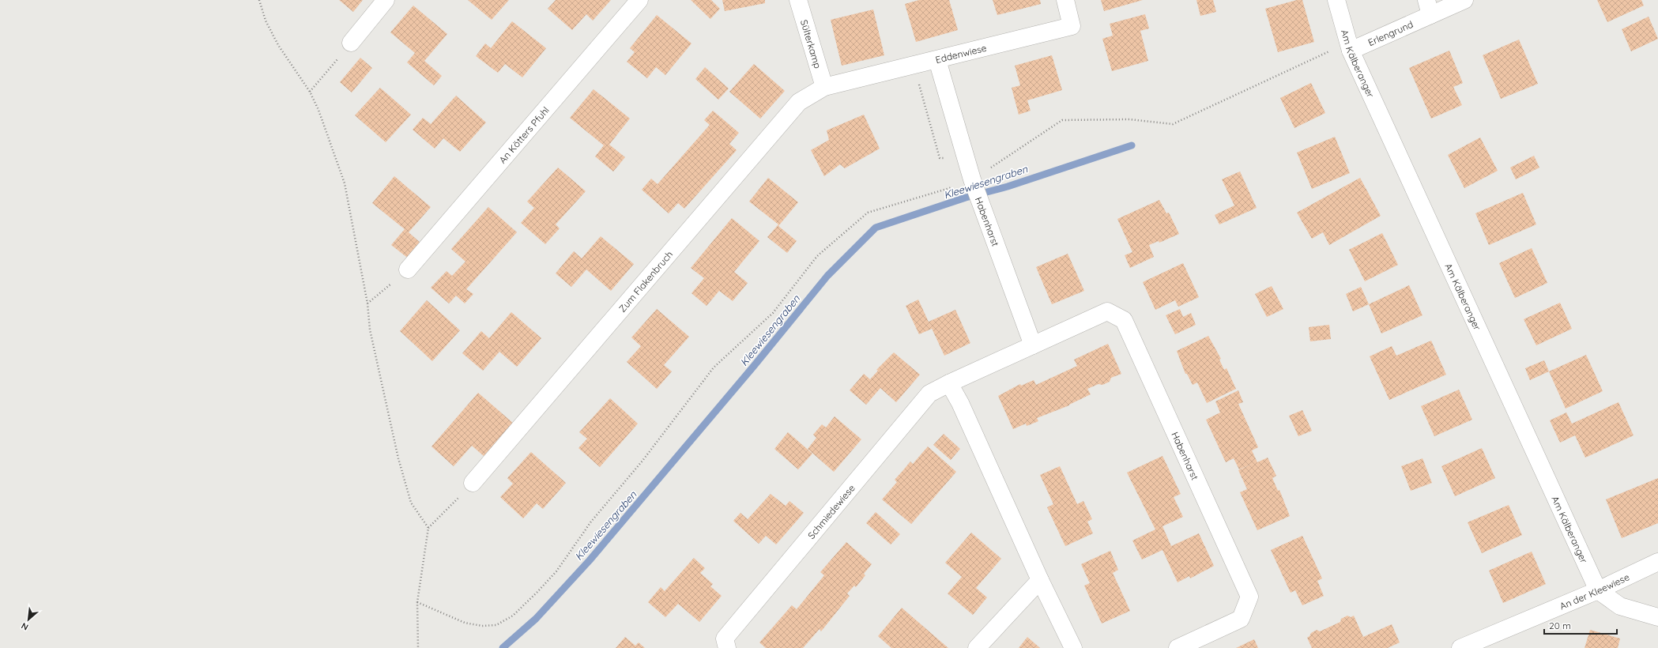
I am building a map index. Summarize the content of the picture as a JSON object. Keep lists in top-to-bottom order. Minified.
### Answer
{"streets":{"street":["Erlengrund","Sülterkamp","Eddenwiese","Am Kälberanger","An Kötters Pfuhl","Habenharst","Zum Flakenbruch","Schmiedewiese","An der Kleewiese"]},"crossings":[["Erlengrund","Am Kälberanger"],["Sülterkamp","Eddenwiese"],["Sülterkamp","Zum Flakenbruch"],["Eddenwiese","Habenharst"],["Eddenwiese","Zum Flakenbruch"],["Am Kälberanger","An der Kleewiese"],["Habenharst","Schmiedewiese"]],"water":["Kleewiesengraben"],"scale_bar":"20 m","north":"bottom left"}
